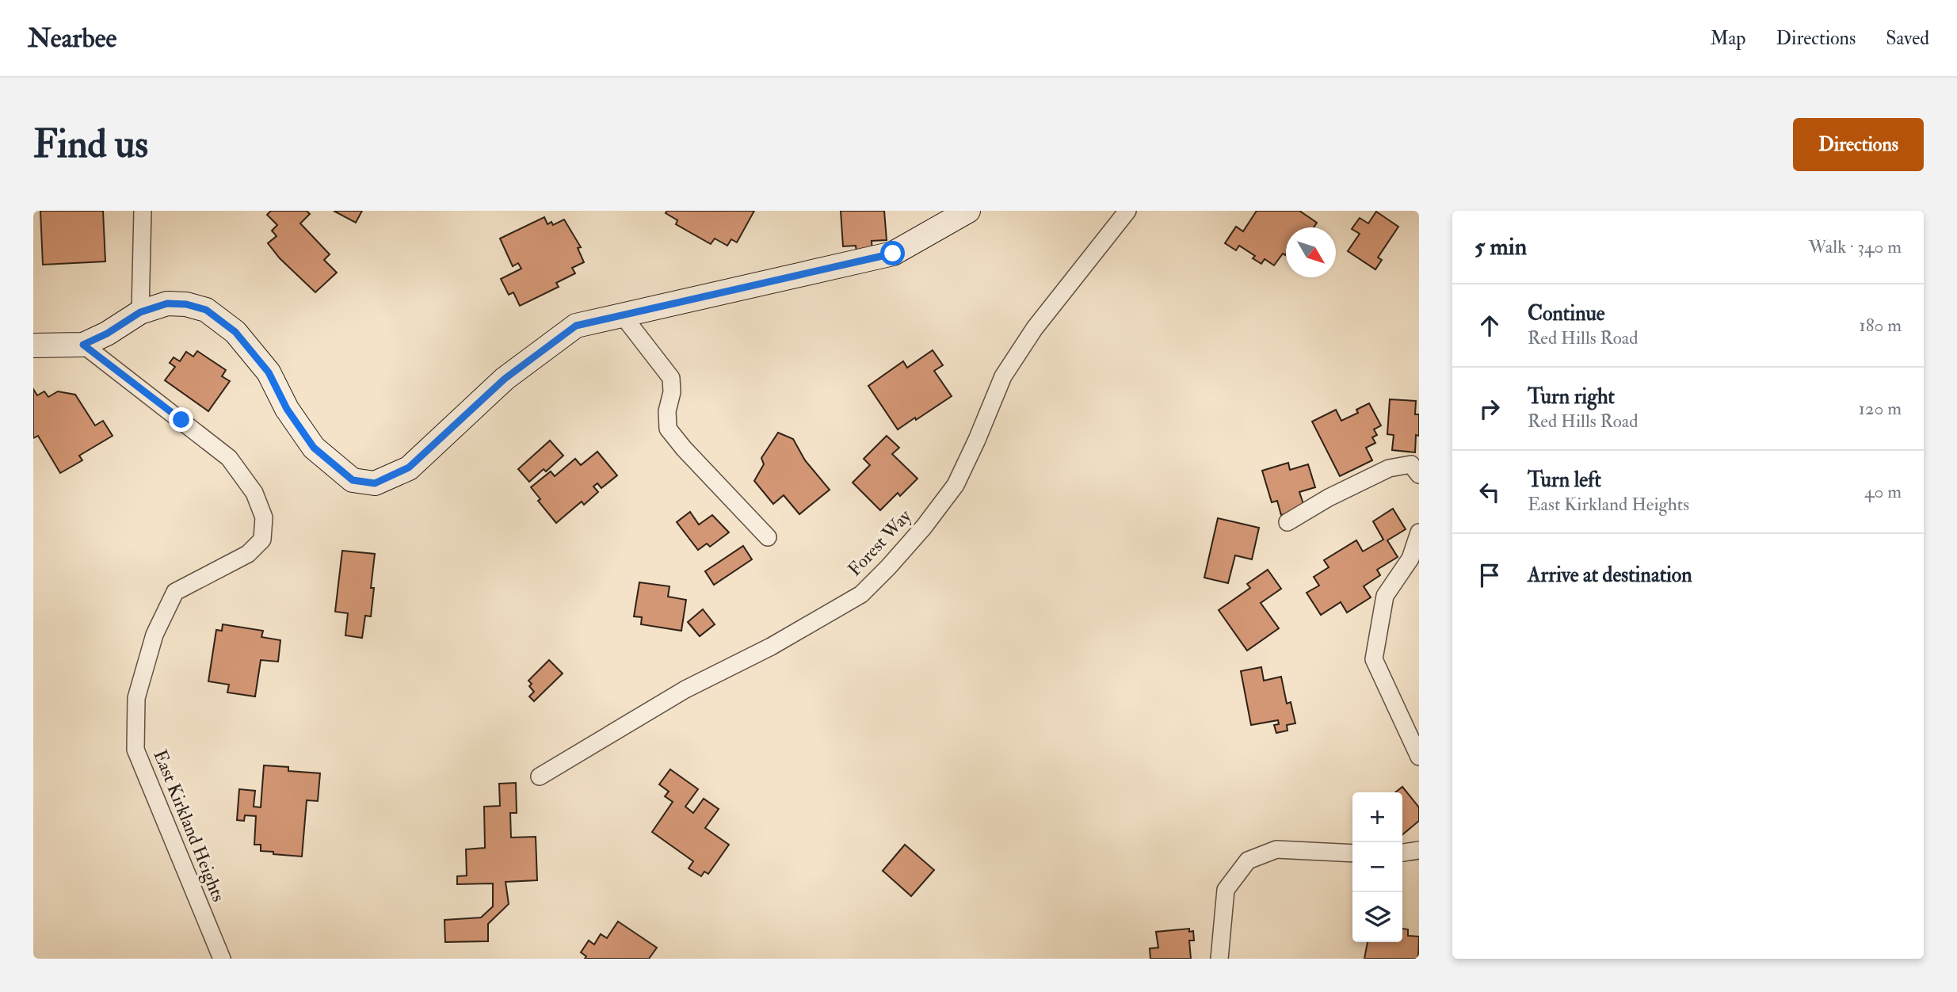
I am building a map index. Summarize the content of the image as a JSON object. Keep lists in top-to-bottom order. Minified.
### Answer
{"streets":{"street":["Forest Way","East Kirkland Heights"]},"north":"bottom right","page":{"header":"Nearbee","nav":["Map","Directions","Saved"],"buttons":"Directions","title":"Find us","heading":["5 min","Walk · 340 m"],"list":[["Continue","Red Hills Road","180 m"],["Turn right","Red Hills Road","120 m"],["Turn left","East Kirkland Heights","40 m"],"Arrive at destination"],"map_buttons":["+","−"]}}
